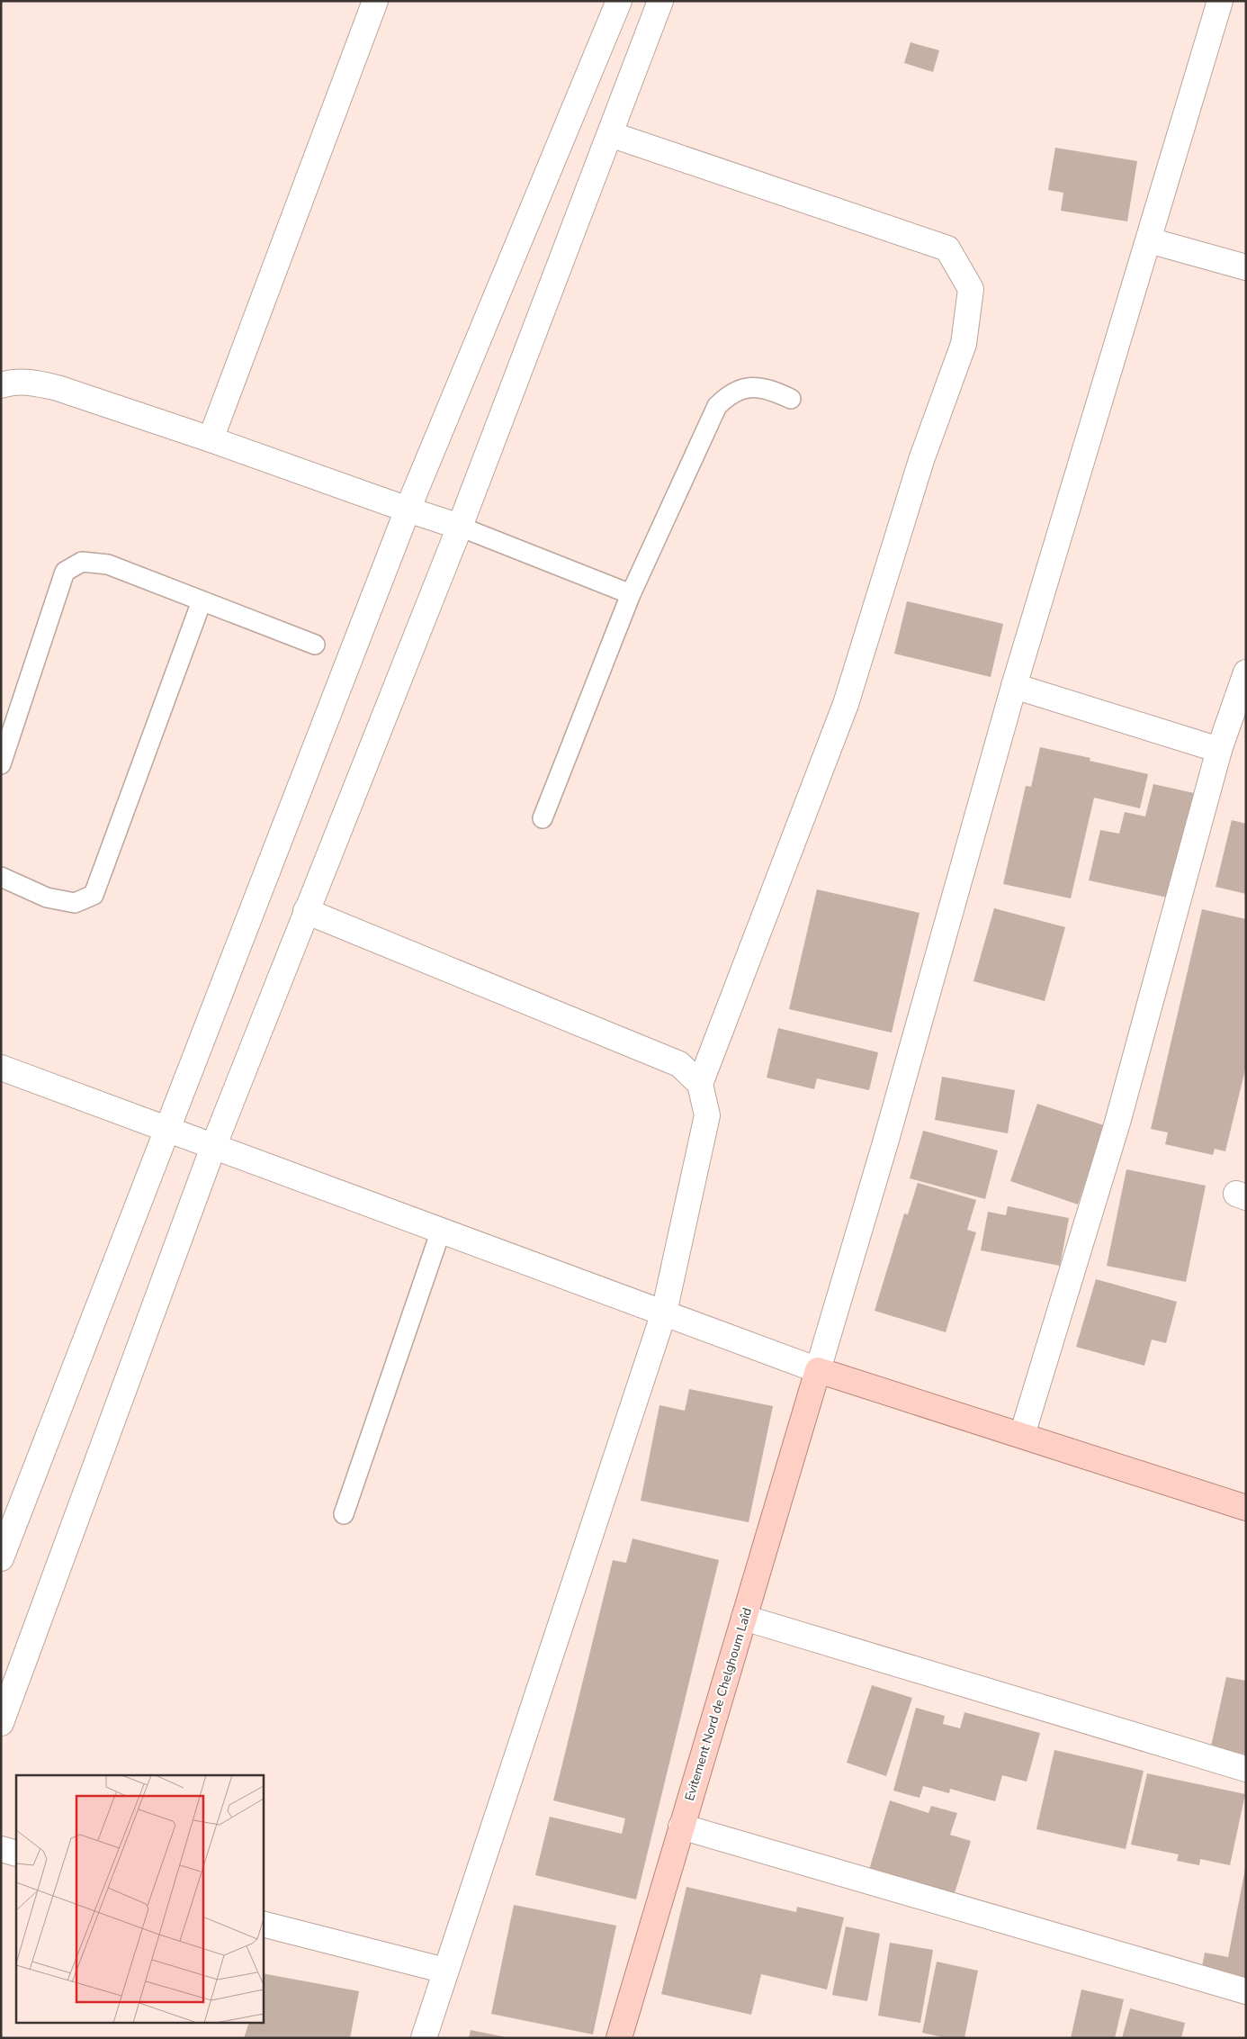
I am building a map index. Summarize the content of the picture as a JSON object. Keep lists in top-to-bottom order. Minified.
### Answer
{"streets":{"main road":["Evitement Nord de Chelghoum Laîd"]}}
